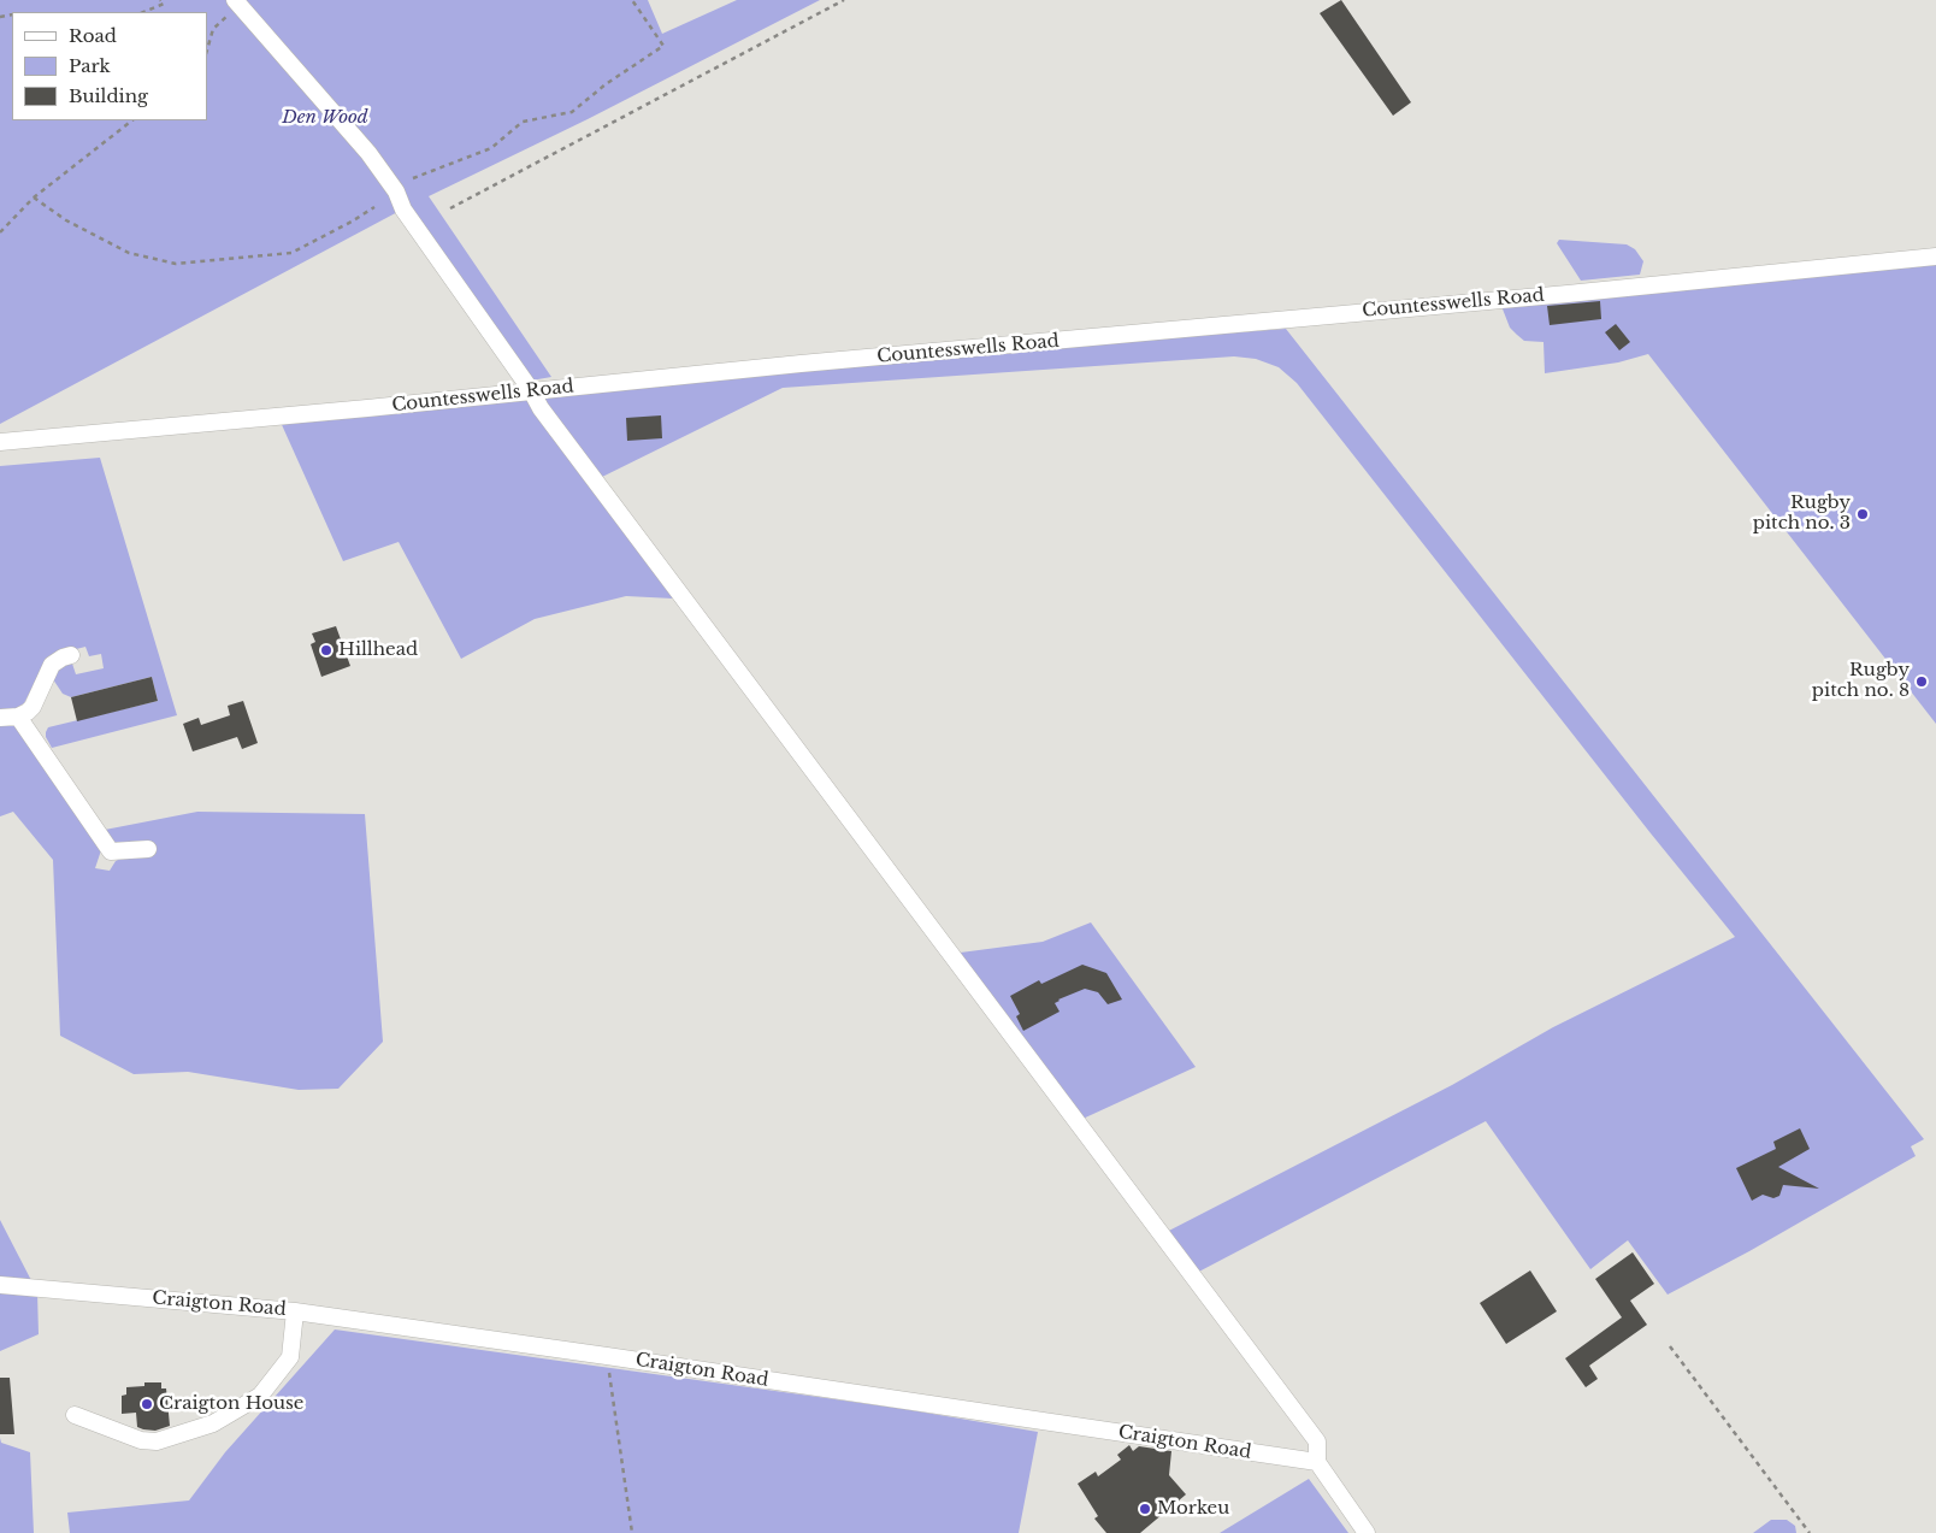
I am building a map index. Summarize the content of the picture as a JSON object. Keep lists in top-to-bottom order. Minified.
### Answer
{"streets":{"street":["Countesswells Road","Craigton Road"]},"parks":["Den Wood"],"places":["Rugby pitch no. 3","Hillhead","Rugby pitch no. 8","Craigton House","Morkeu"],"legend":["Road","Park","Building"]}
